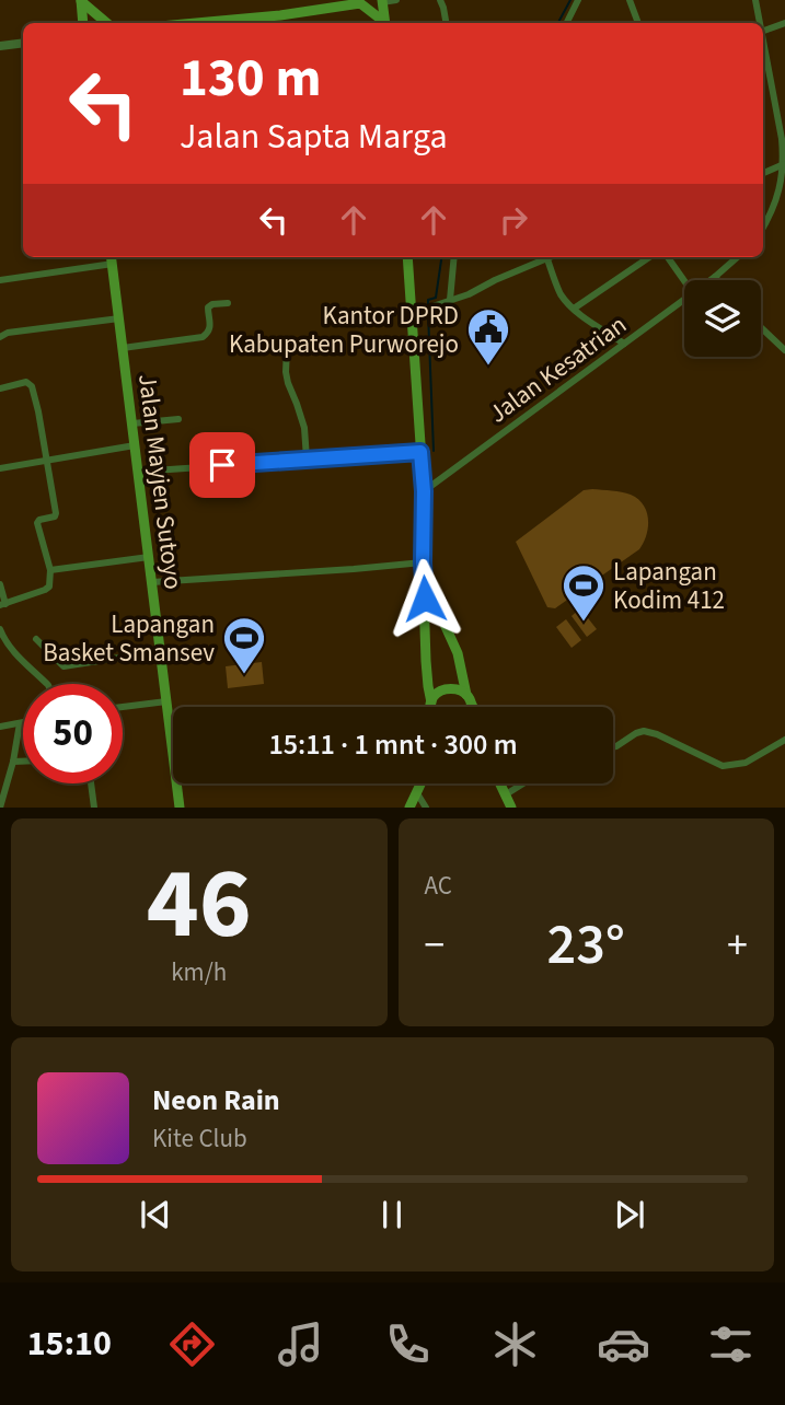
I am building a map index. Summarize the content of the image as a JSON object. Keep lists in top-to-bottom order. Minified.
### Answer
{"streets":{"main road":["Jalan Mayjen Sutoyo"],"street":["Jalan Kesatrian"]},"places":{"public building":["Kantor DPRD Kabupaten Purworejo"],"sports":["Lapangan Kodim 412","Lapangan Basket Smansev"]},"page":{"turn":["130 m","Jalan Sapta Marga"],"limit":"50","trip":"15:11 · 1 mnt · 300 m","tile":[["46","km/h"],"AC"],"heat":["−","23°","+"],"song":["Neon Rain","Kite Club"],"tabs":"15:10"}}
